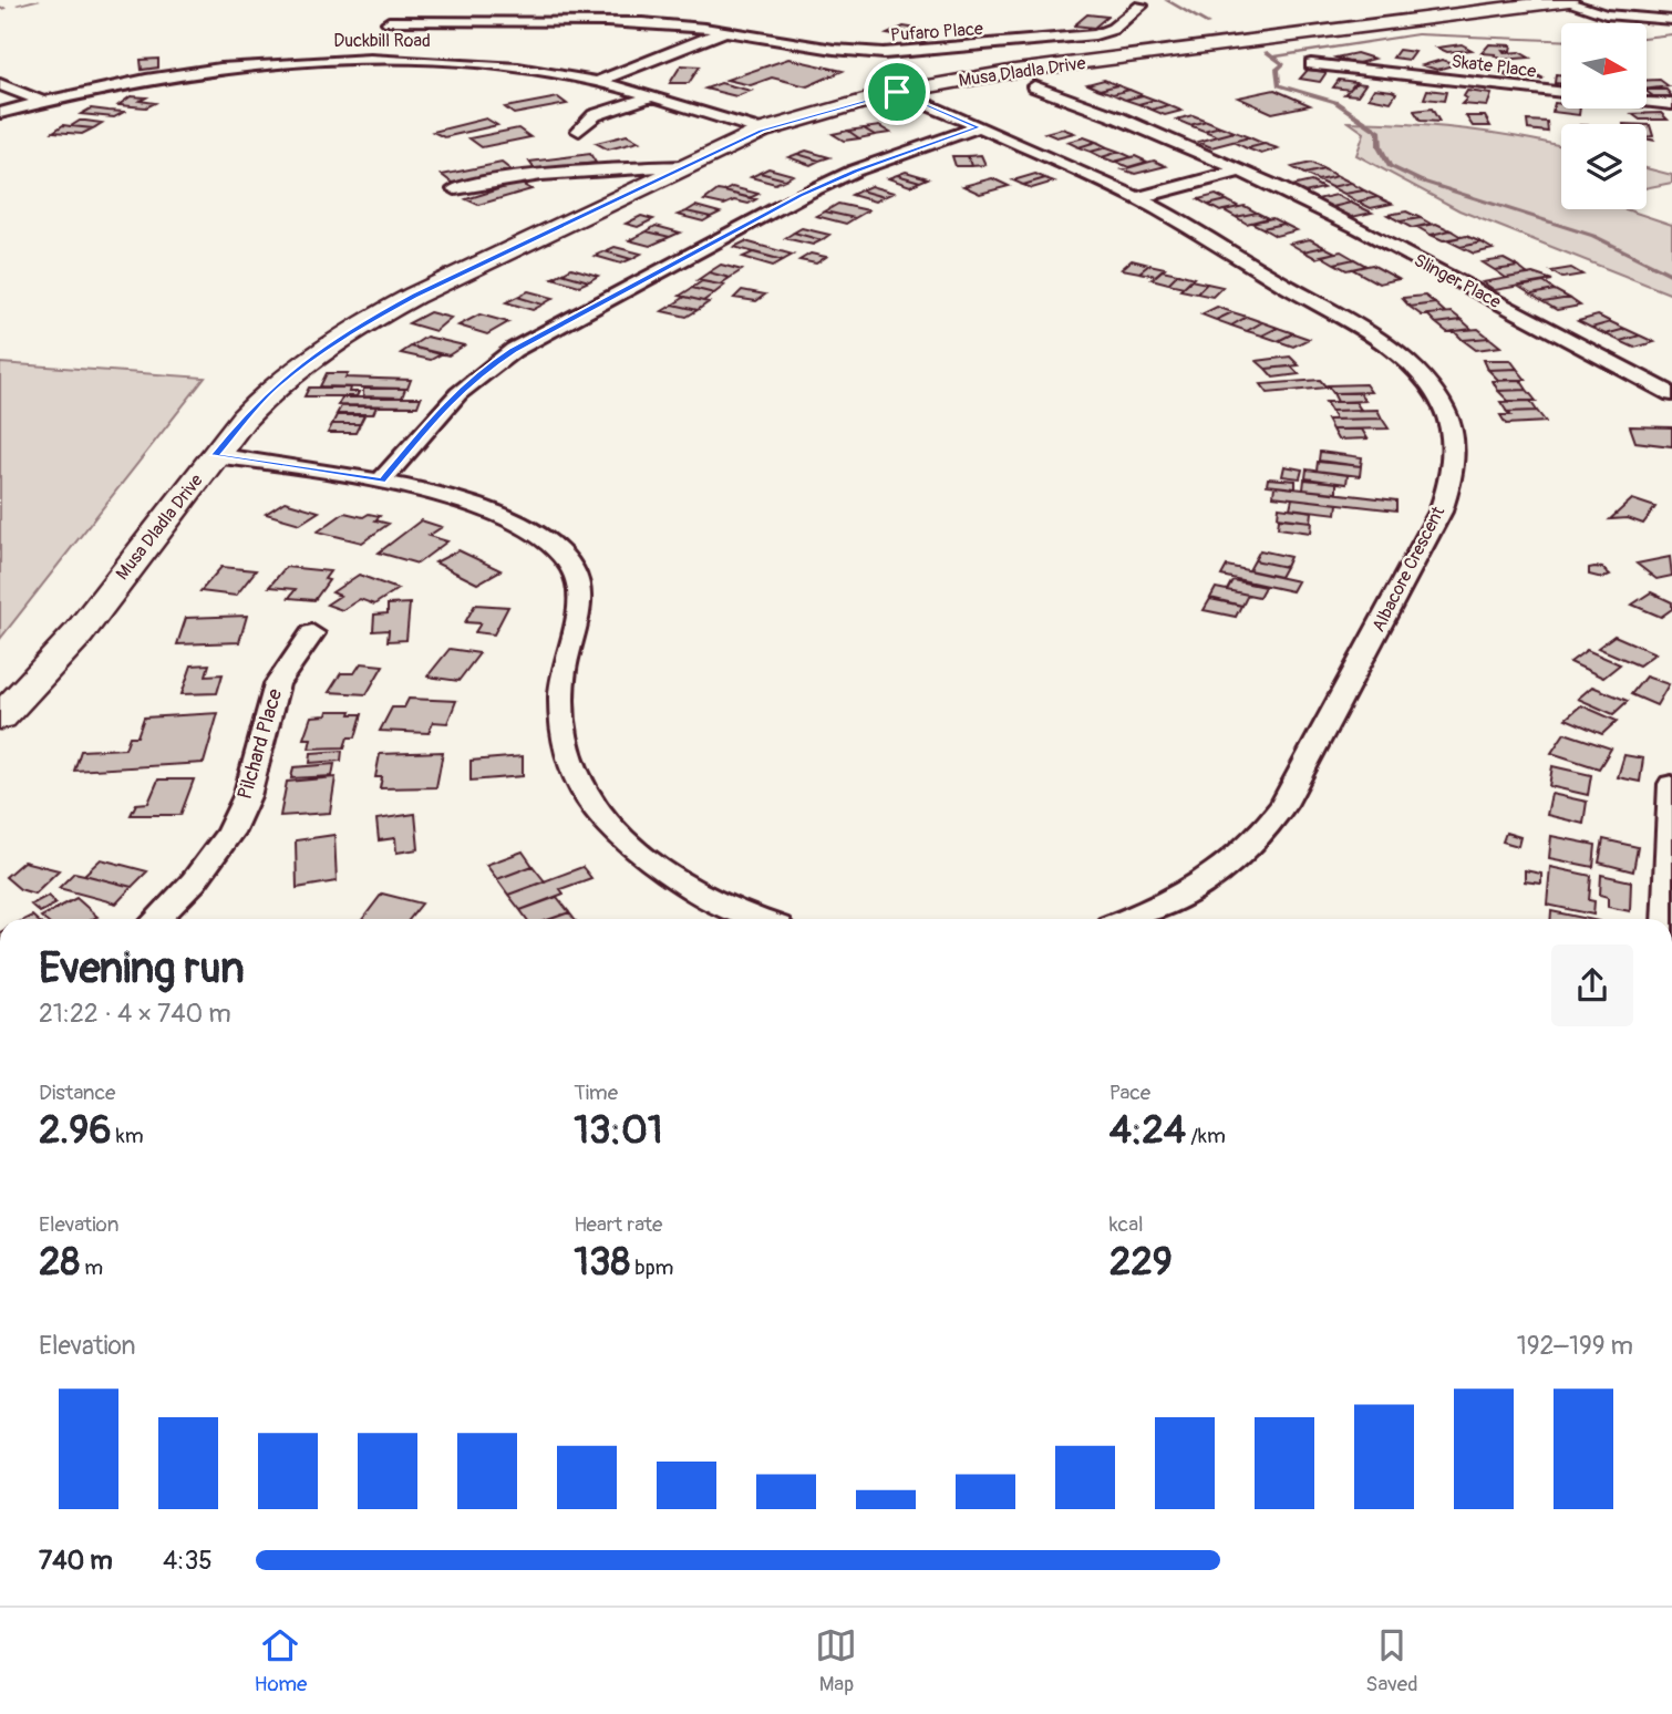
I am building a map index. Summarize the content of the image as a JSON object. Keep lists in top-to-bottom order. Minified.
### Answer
{"streets":{"street":["Pufaro Place","Duckbill Road","Skate Place","Musa Dladla Drive","Slinger Place","Albacore Crescent","Pilchard Place"]},"crossings":[["Duckbill Road","Musa Dladla Drive"],["Musa Dladla Drive","Albacore Crescent"]],"north":"right","page":{"heading":["Evening run","21:22 · 4 × 740 m"],"stats":[["Distance","2.96 km"],["Time","13:01"],["Pace","4:24 /km"],["Elevation","28 m"],["Heart rate","138 bpm"],["kcal","229"]],"chart":["Elevation","192–199 m"],"list":[{"name":"740 m","note":"4:35"}],"tabs":["Home","Map","Saved"]}}
